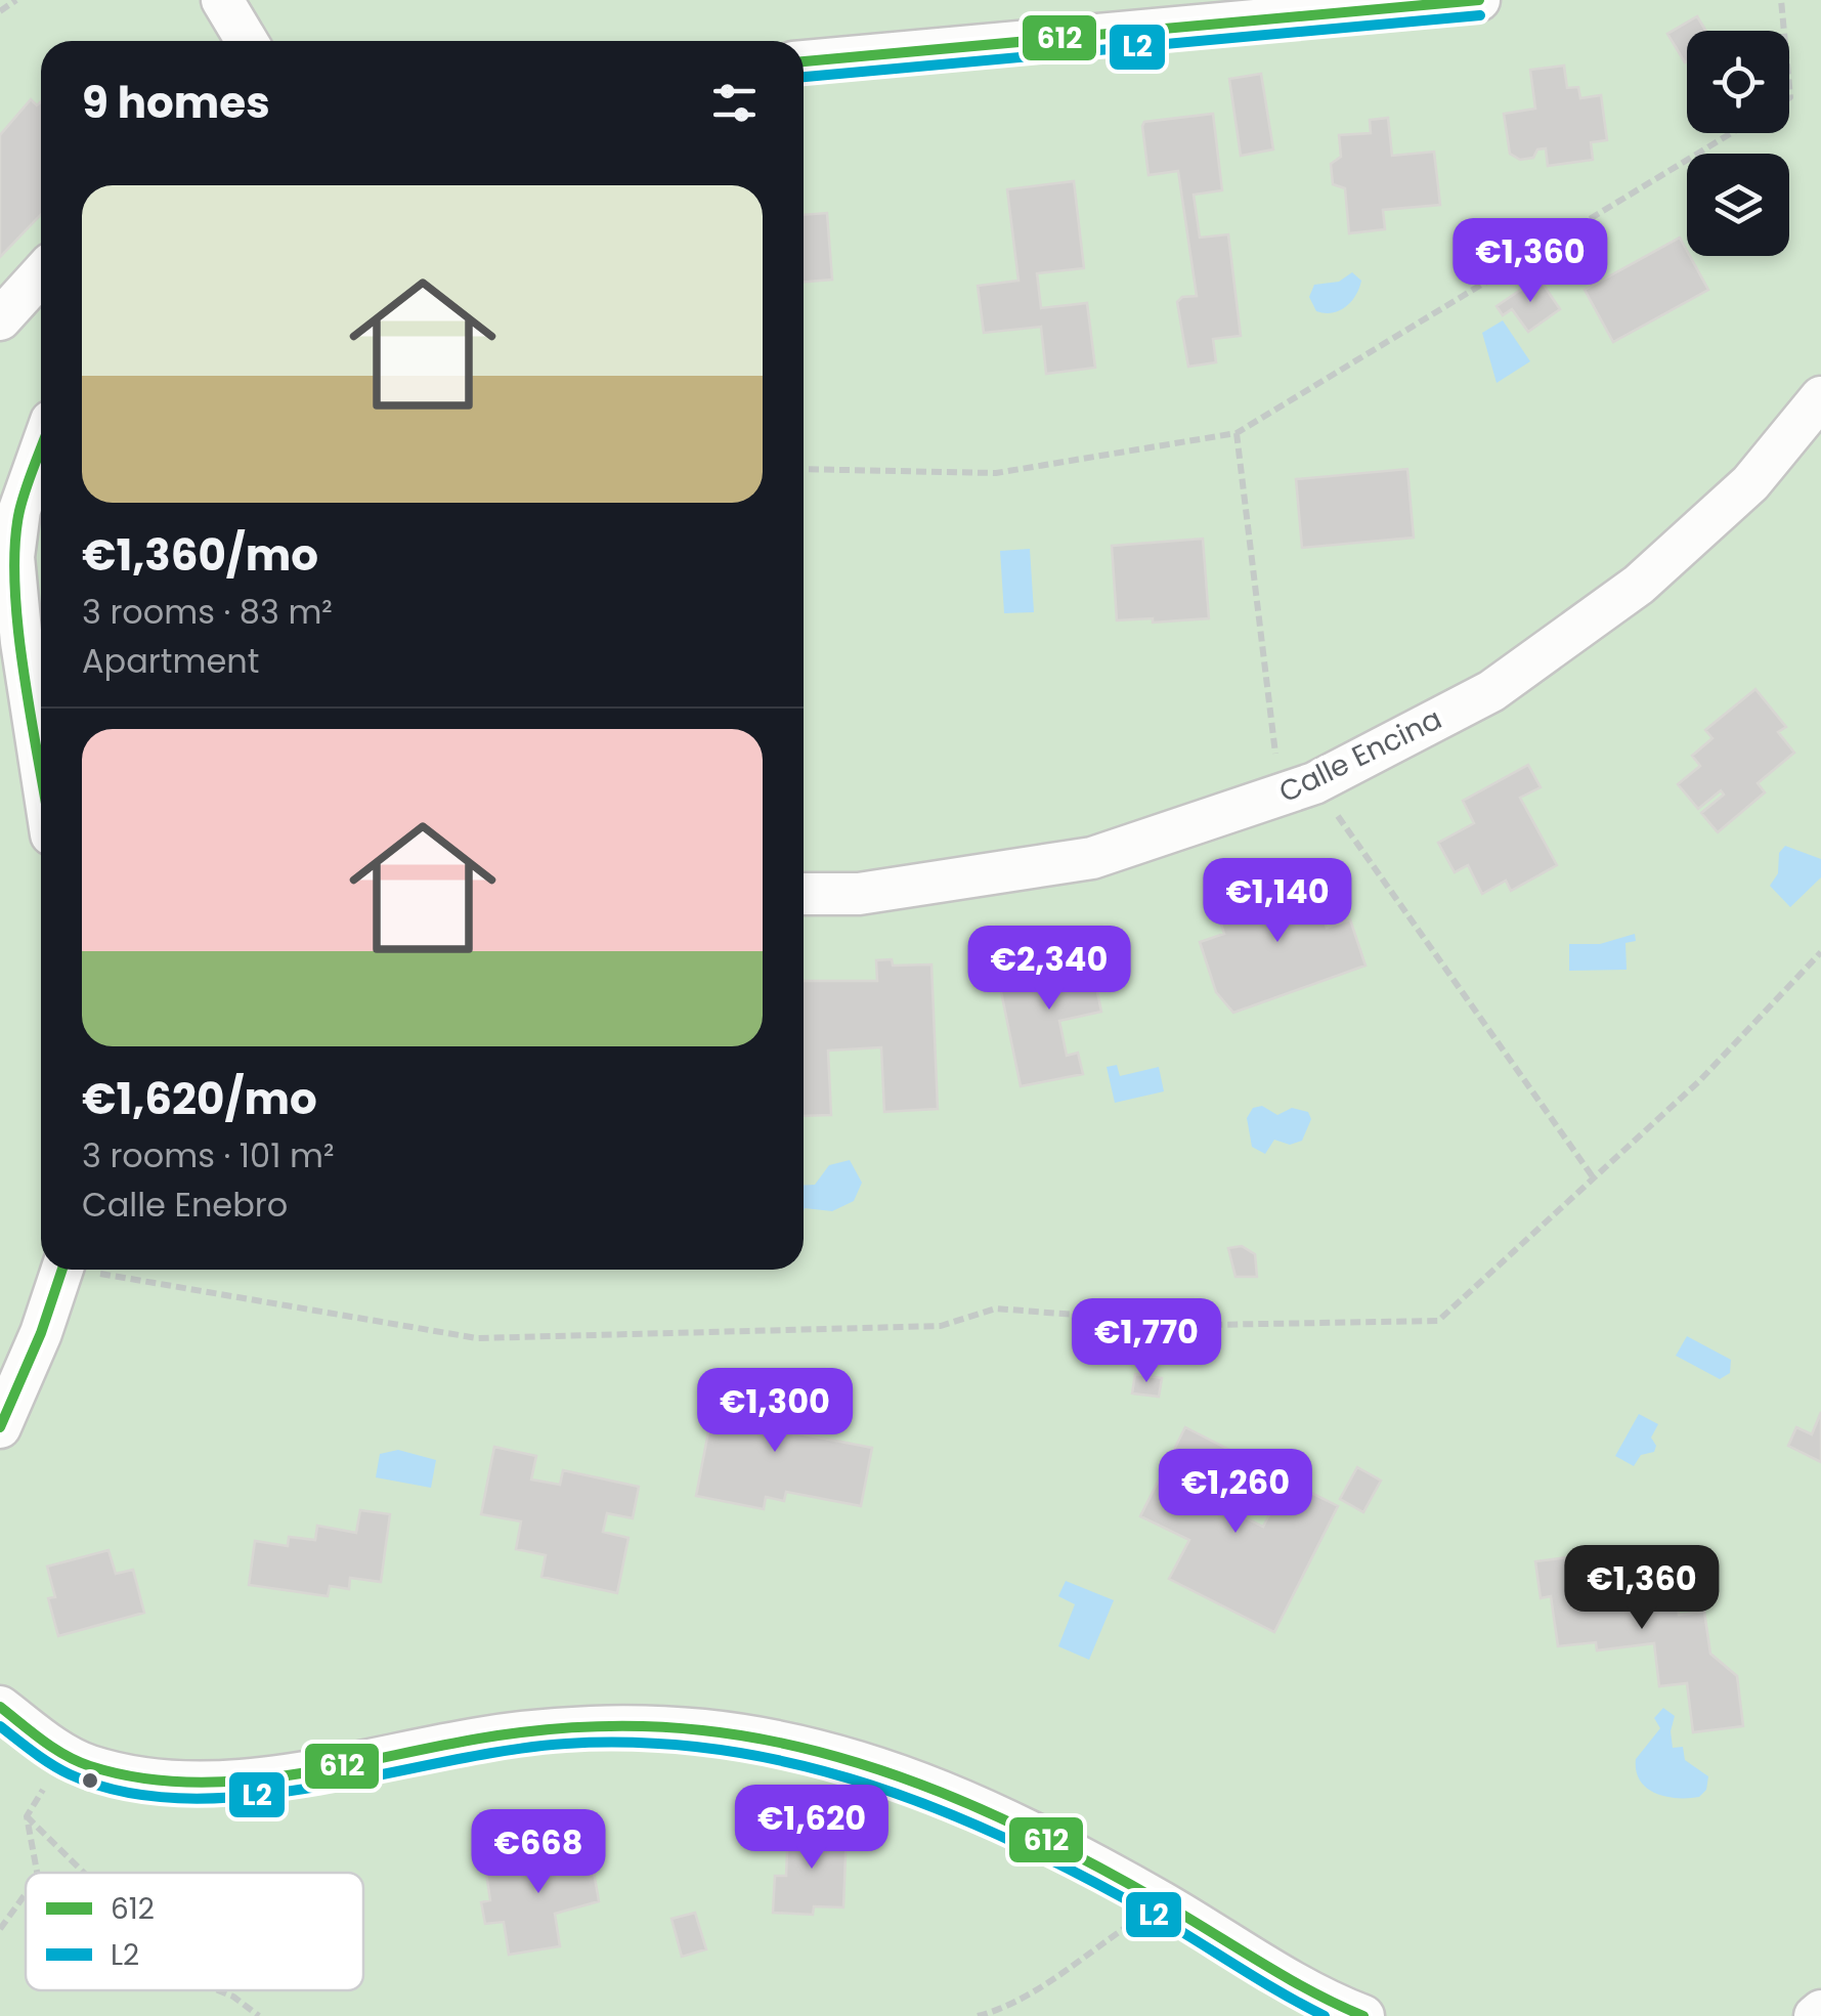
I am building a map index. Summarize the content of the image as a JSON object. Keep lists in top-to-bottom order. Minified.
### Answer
{"streets":{"street":["Calle Encina"]},"lines":["transit line 612","transit line L2"],"legend":["612","L2"],"page":{"heading":"9 homes","list":[{"name":"€1,360/mo","note":"3 rooms · 83 m² · Apartment"},{"name":"€1,620/mo","note":"3 rooms · 101 m² · Calle Enebro"}],"price":["€1,360","€1,140","€2,340","€1,770","€1,300","€1,260","€1,360","€1,620","€668"]}}
